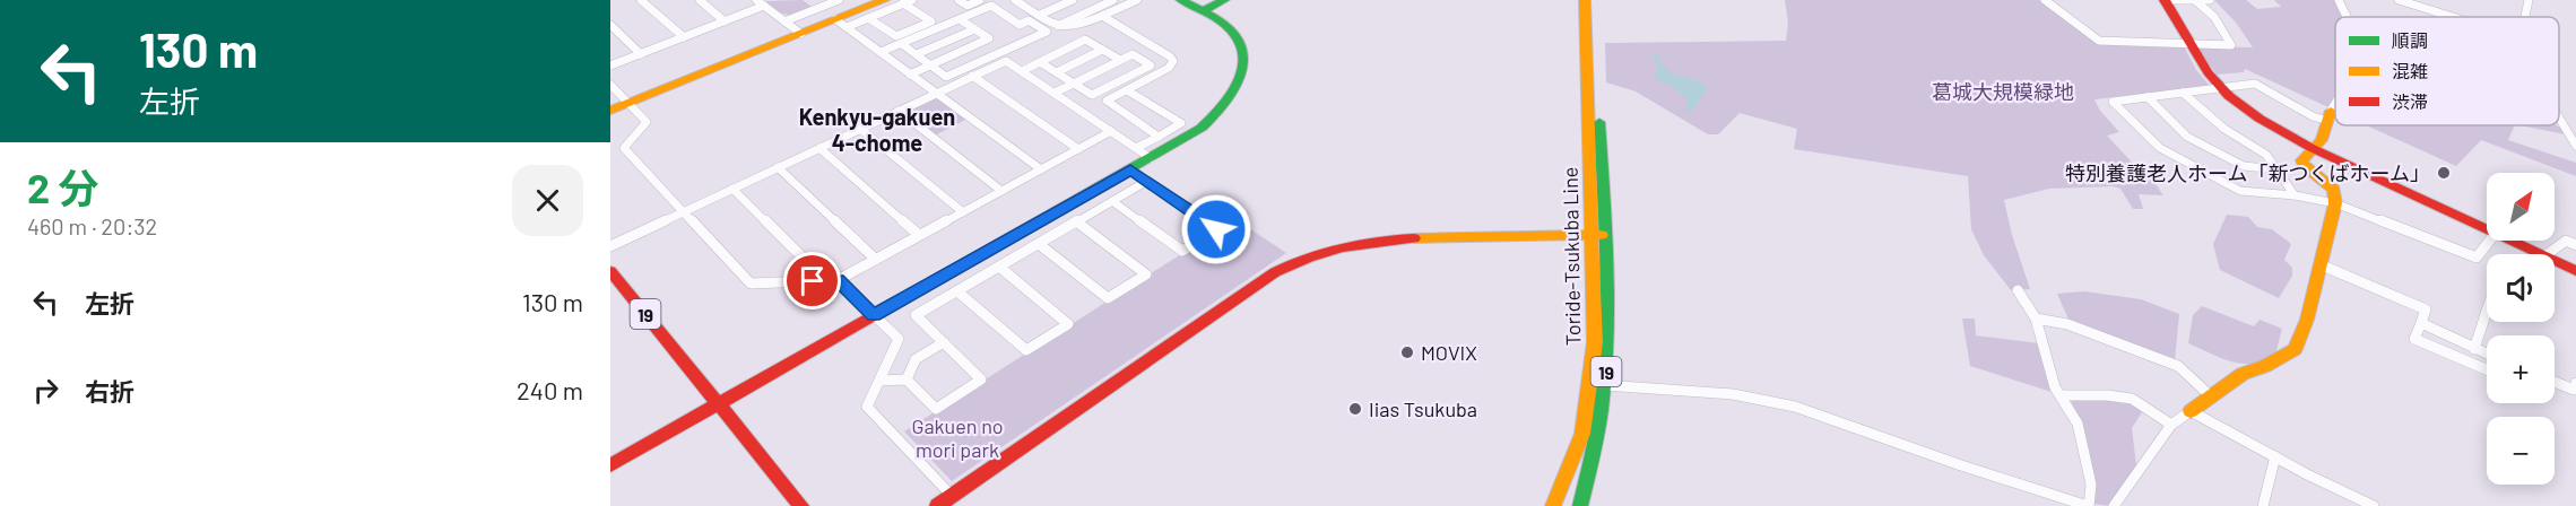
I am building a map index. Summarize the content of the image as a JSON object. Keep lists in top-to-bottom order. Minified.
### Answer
{"streets":{"street":["Toride-Tsukuba Line","19"]},"districts":["Kenkyu-gakuen 4-chome"],"parks":["葛城大規模緑地","Gakuen no mori park"],"places":["特別養護老人ホーム「新つくばホーム」","MOVIX","Iias Tsukuba"],"legend":["順調","混雑","渋滞"],"north":"top right","page":{"turn":["130 m","左折"],"heading":["2 分","460 m · 20:32"],"map_buttons":["+","−"],"list":[{"name":"左折","value":"130 m"},{"name":"右折","value":"240 m"}]}}
